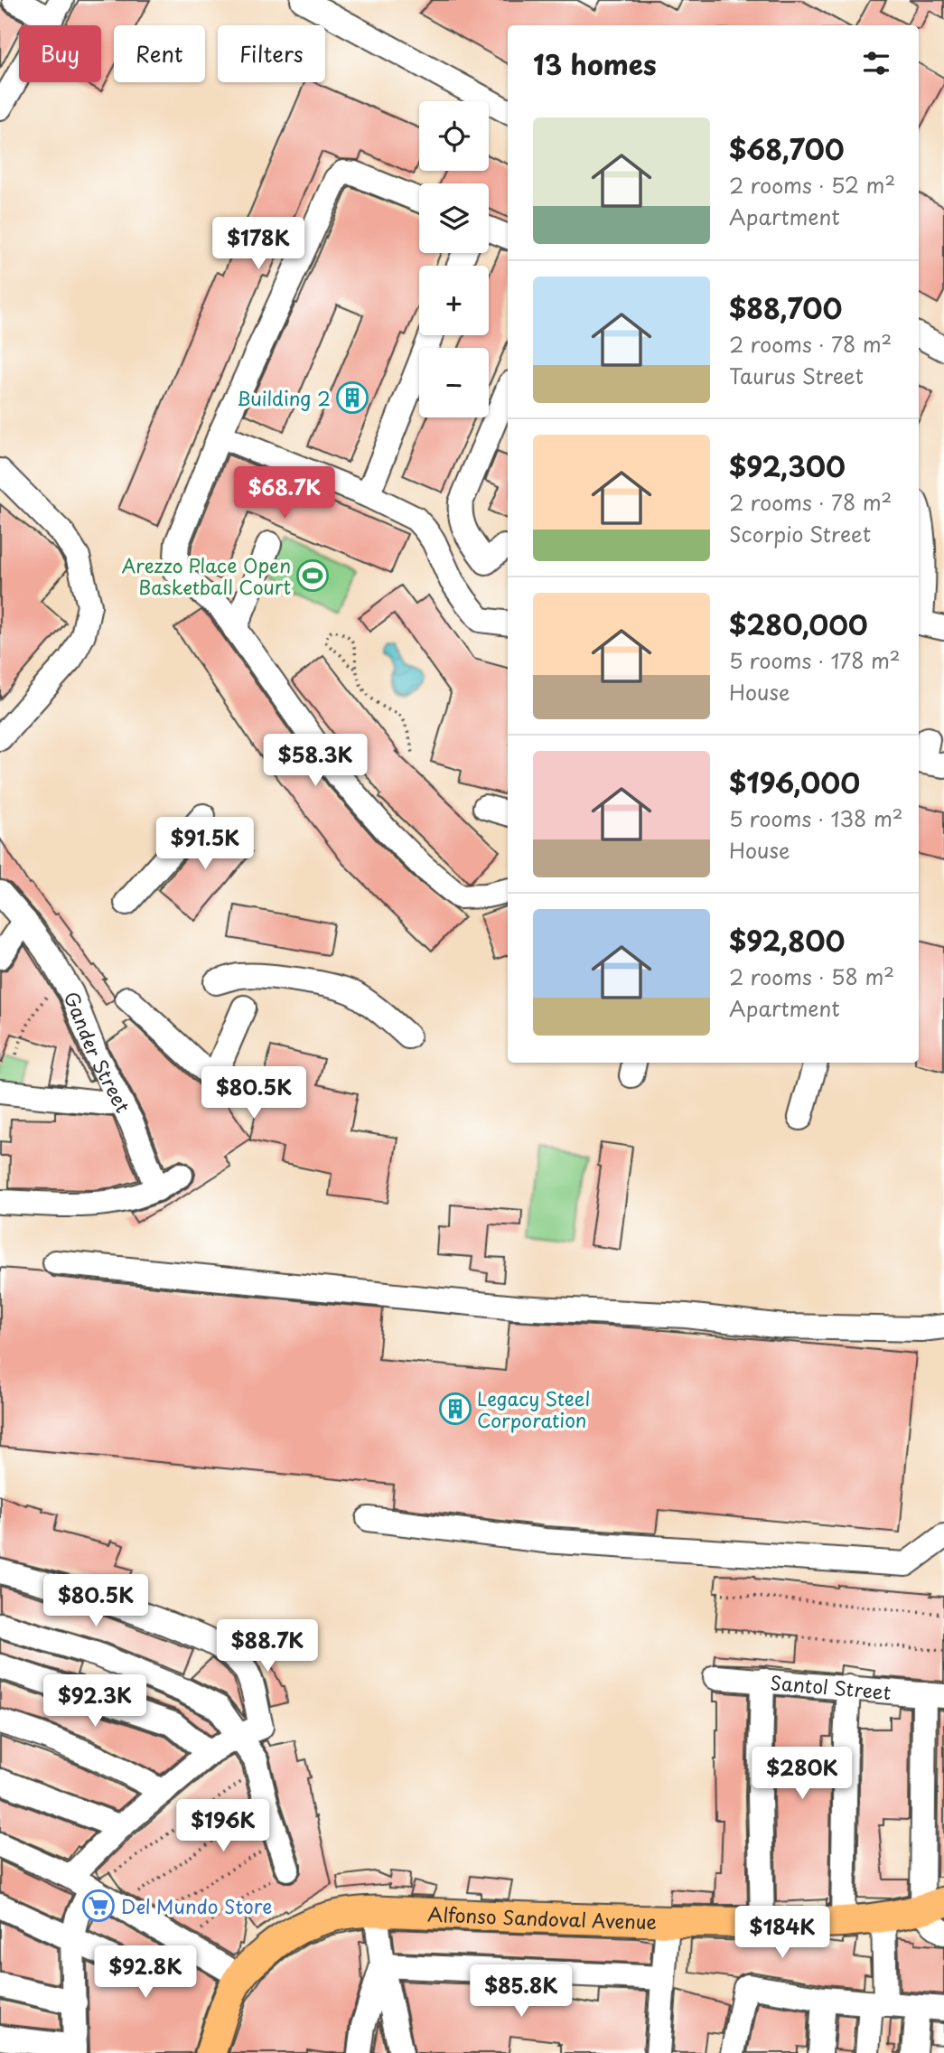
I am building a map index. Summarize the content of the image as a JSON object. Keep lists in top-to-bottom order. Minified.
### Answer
{"streets":{"main road":["Alfonso Sandoval Avenue"],"street":["Gander Street","Santol Street"]},"places":{"building":["Building 2","Legacy Steel Corporation"],"sports":["Arezzo Place Open Basketball Court"],"supermarket":["Del Mundo Store"]},"page":{"chip":["Buy","Rent","Filters"],"heading":"13 homes","map_buttons":["+","−"],"list":[{"name":"$68,700","note":"2 rooms · 52 m² · Apartment"},{"name":"$88,700","note":"2 rooms · 78 m² · Taurus Street"},{"name":"$92,300","note":"2 rooms · 78 m² · Scorpio Street"},{"name":"$280,000","note":"5 rooms · 178 m² · House"},{"name":"$196,000","note":"5 rooms · 138 m² · House"},{"name":"$92,800","note":"2 rooms · 58 m² · Apartment"}],"price":["$178K","$68.7K","$58.3K","$91.5K","$80.5K","$80.5K","$88.7K","$92.3K","$280K","$196K","$184K","$92.8K","$85.8K"]}}
